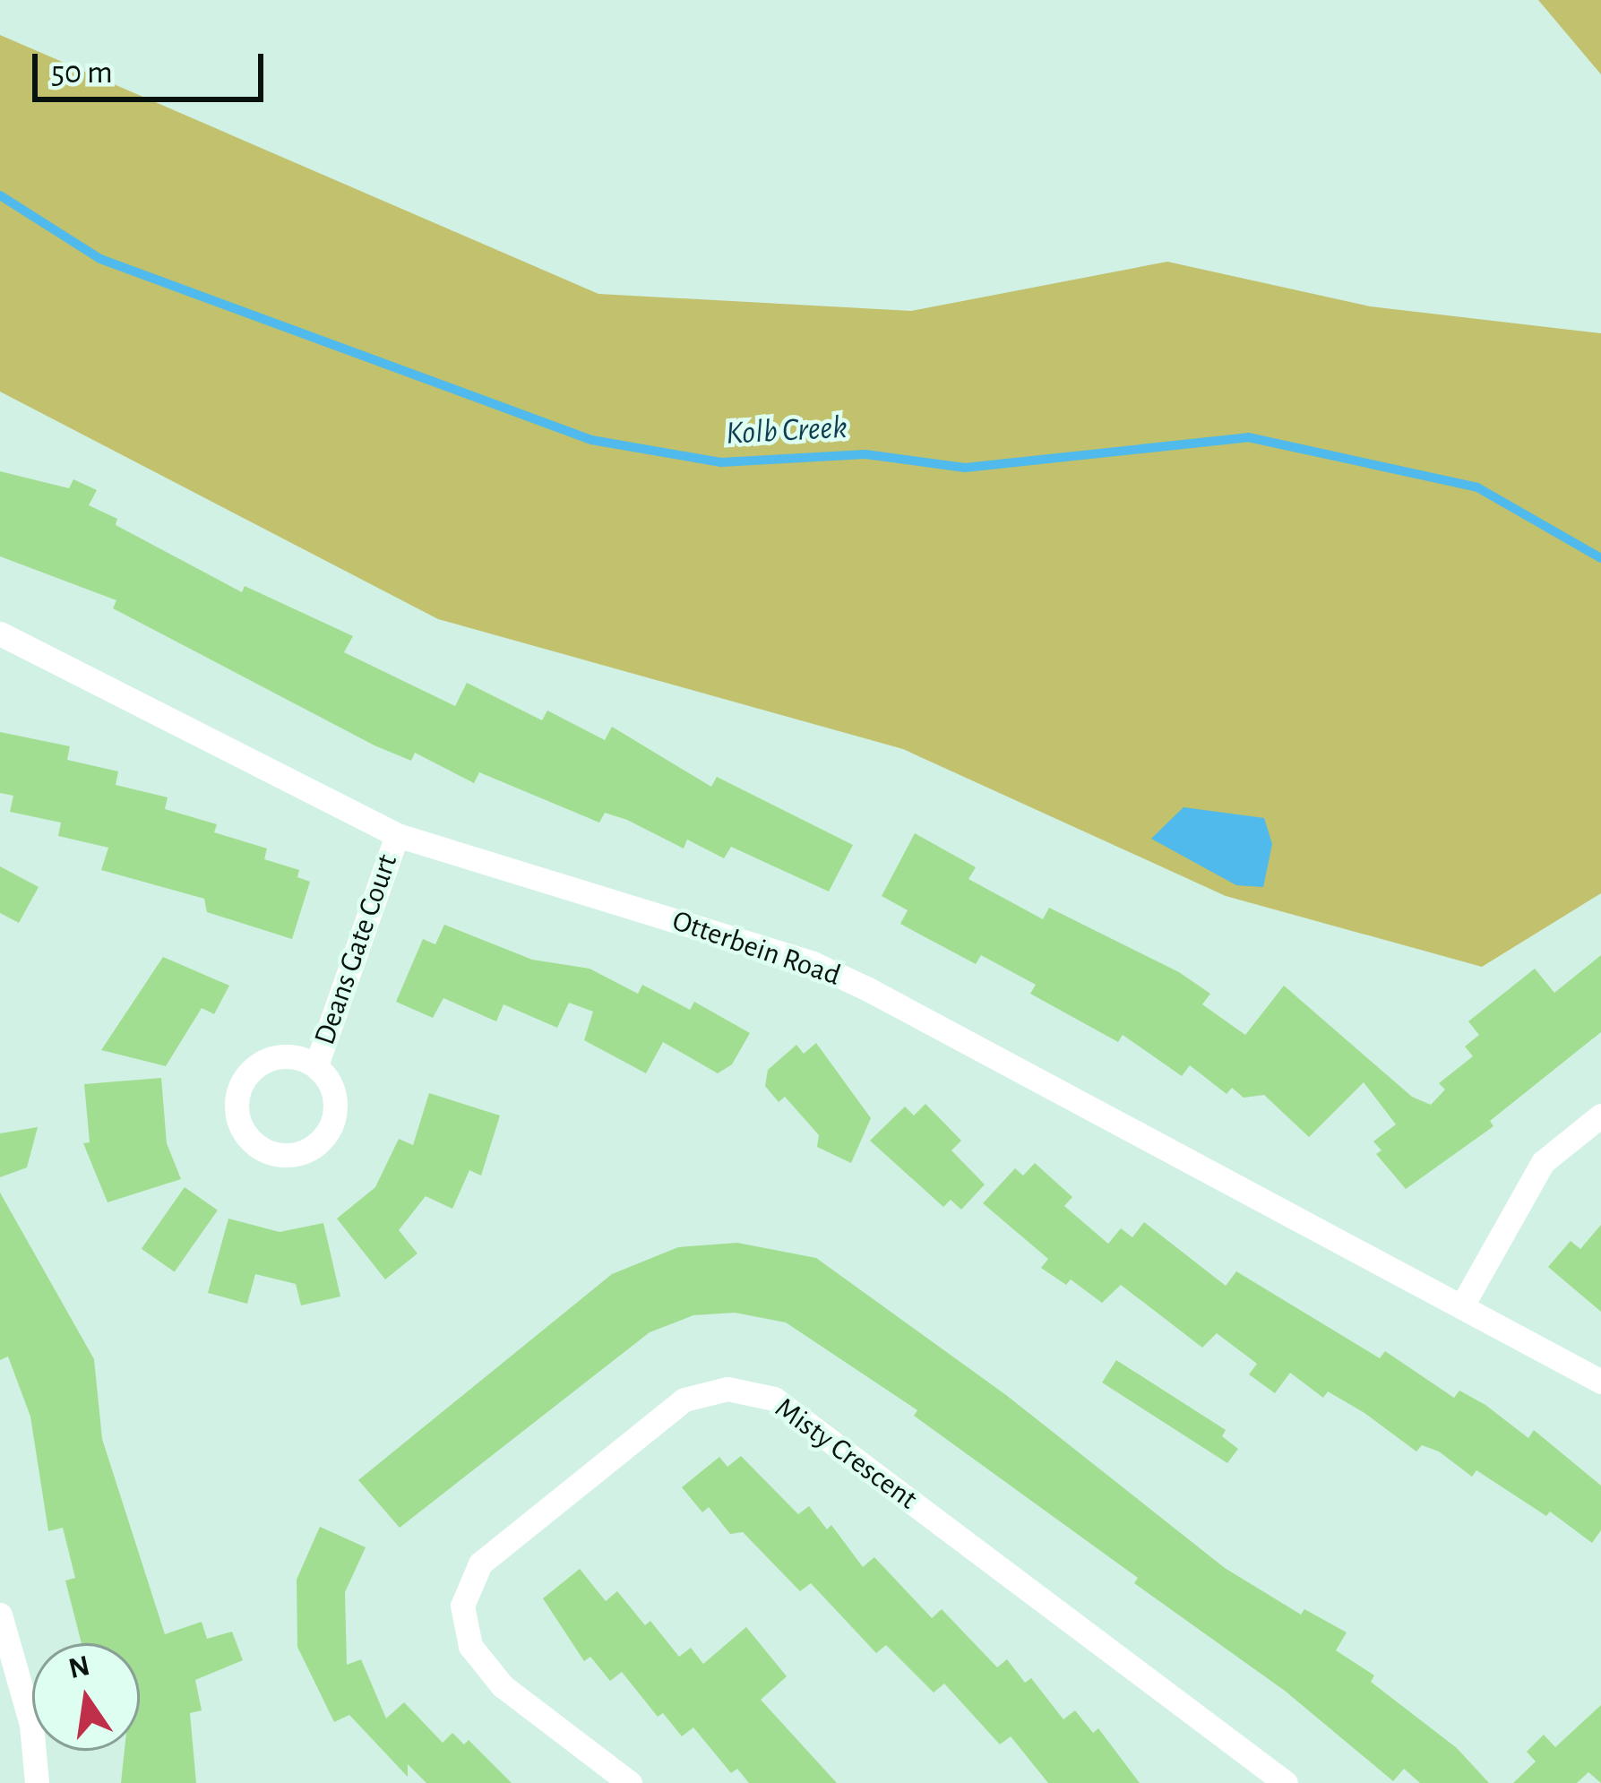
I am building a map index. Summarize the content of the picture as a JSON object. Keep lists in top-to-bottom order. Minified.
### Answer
{"streets":{"street":["Otterbein Road","Deans Gate Court","Misty Crescent"]},"crossings":[["Otterbein Road","Deans Gate Court"]],"water":["Kolb Creek"],"scale_bar":"50 m","north":"top"}
